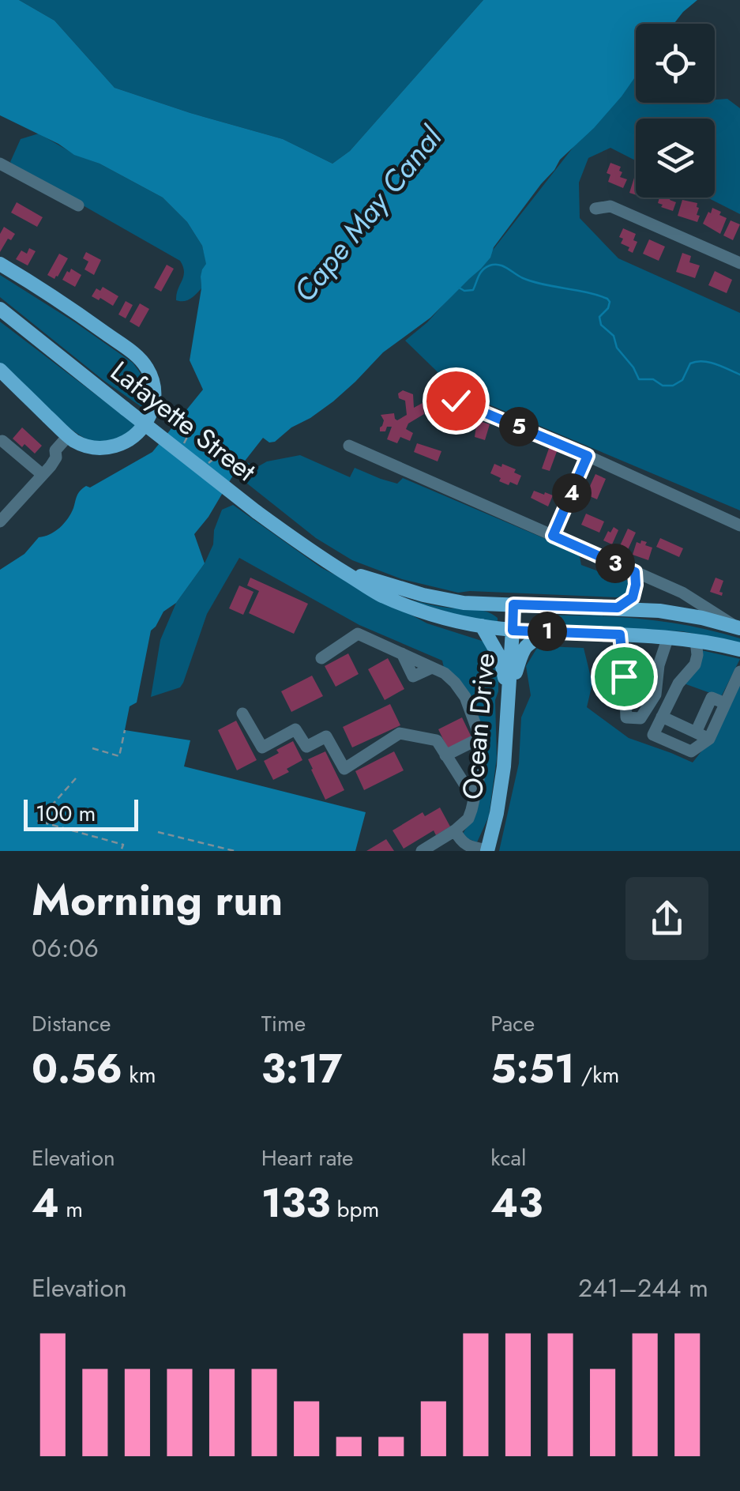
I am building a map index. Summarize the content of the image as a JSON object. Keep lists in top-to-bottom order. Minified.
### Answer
{"streets":{"main road":["Lafayette Street","Ocean Drive"]},"crossings":[["Lafayette Street","Ocean Drive"]],"water":["Cape May Canal"],"scale_bar":"100 m","page":{"pins":["5","4","3","1"],"scale":"100 m","heading":["Morning run","06:06"],"stats":[["Distance","0.56 km"],["Time","3:17"],["Pace","5:51 /km"],["Elevation","4 m"],["Heart rate","133 bpm"],["kcal","43"]],"chart":["Elevation","241–244 m"]}}
